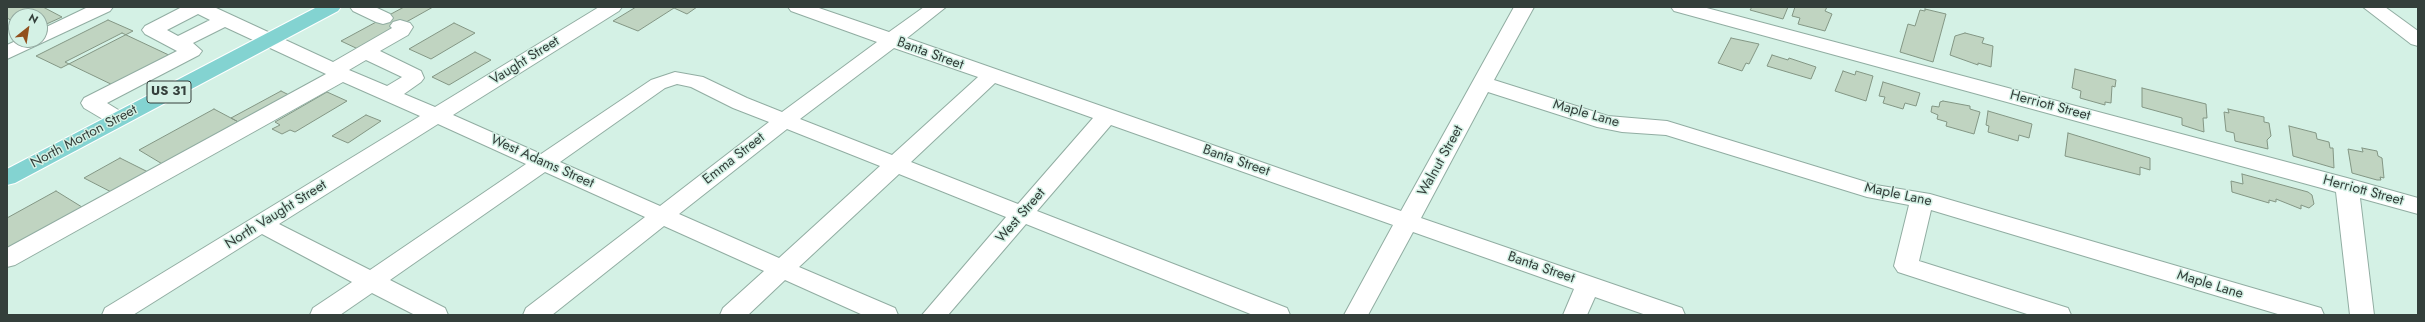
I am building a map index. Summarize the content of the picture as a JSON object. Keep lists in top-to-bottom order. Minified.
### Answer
{"streets":{"main road":["US 31","North Morton Street"],"street":["Banta Street","Vaught Street","Herriott Street","Maple Lane","Emma Street","Walnut Street","West Adams Street","North Vaught Street","West Street"]},"crossings":[["Banta Street","Emma Street"],["Banta Street","Walnut Street"],["Banta Street","West Street"],["Vaught Street","West Adams Street"],["Vaught Street","North Vaught Street"],["Maple Lane","Walnut Street"],["North Morton Street","West Adams Street"],["Emma Street","West Adams Street"],["West Adams Street","North Vaught Street"]],"north":"top right"}
